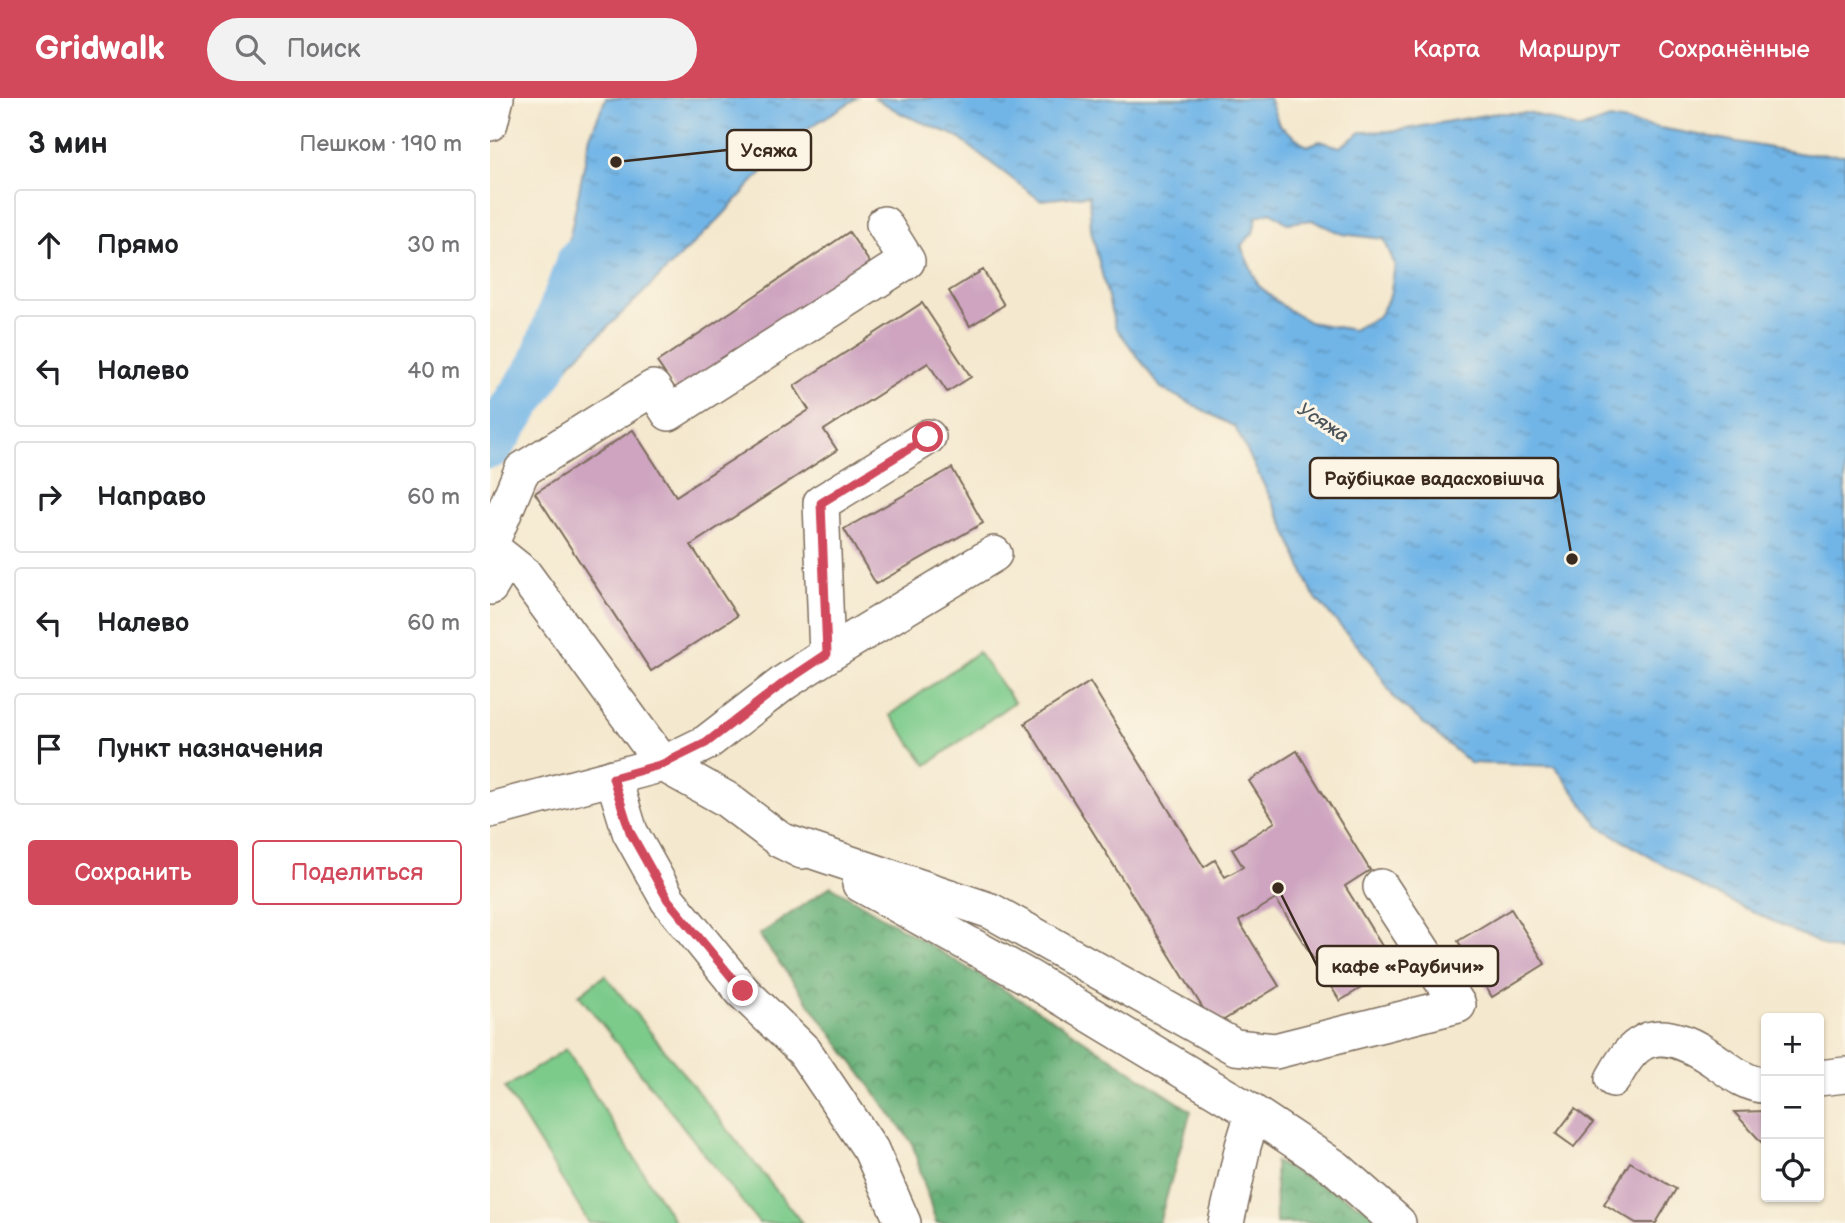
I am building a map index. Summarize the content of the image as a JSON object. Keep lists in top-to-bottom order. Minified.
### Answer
{"water":["Усяжа"],"places":["Усяжа","Раўбіцкае вадасховішча","кафе «Раубичи»"],"page":{"header":"Gridwalk","search":"Поиск","nav":["Карта","Маршрут","Сохранённые"],"heading":["3 мин","Пешком · 190 m"],"list":[["Прямо","30 m"],["Налево","40 m"],["Направо","60 m"],["Налево","60 m"],"Пункт назначения"],"buttons":["Сохранить","Поделиться"],"map_buttons":["+","−"]}}
